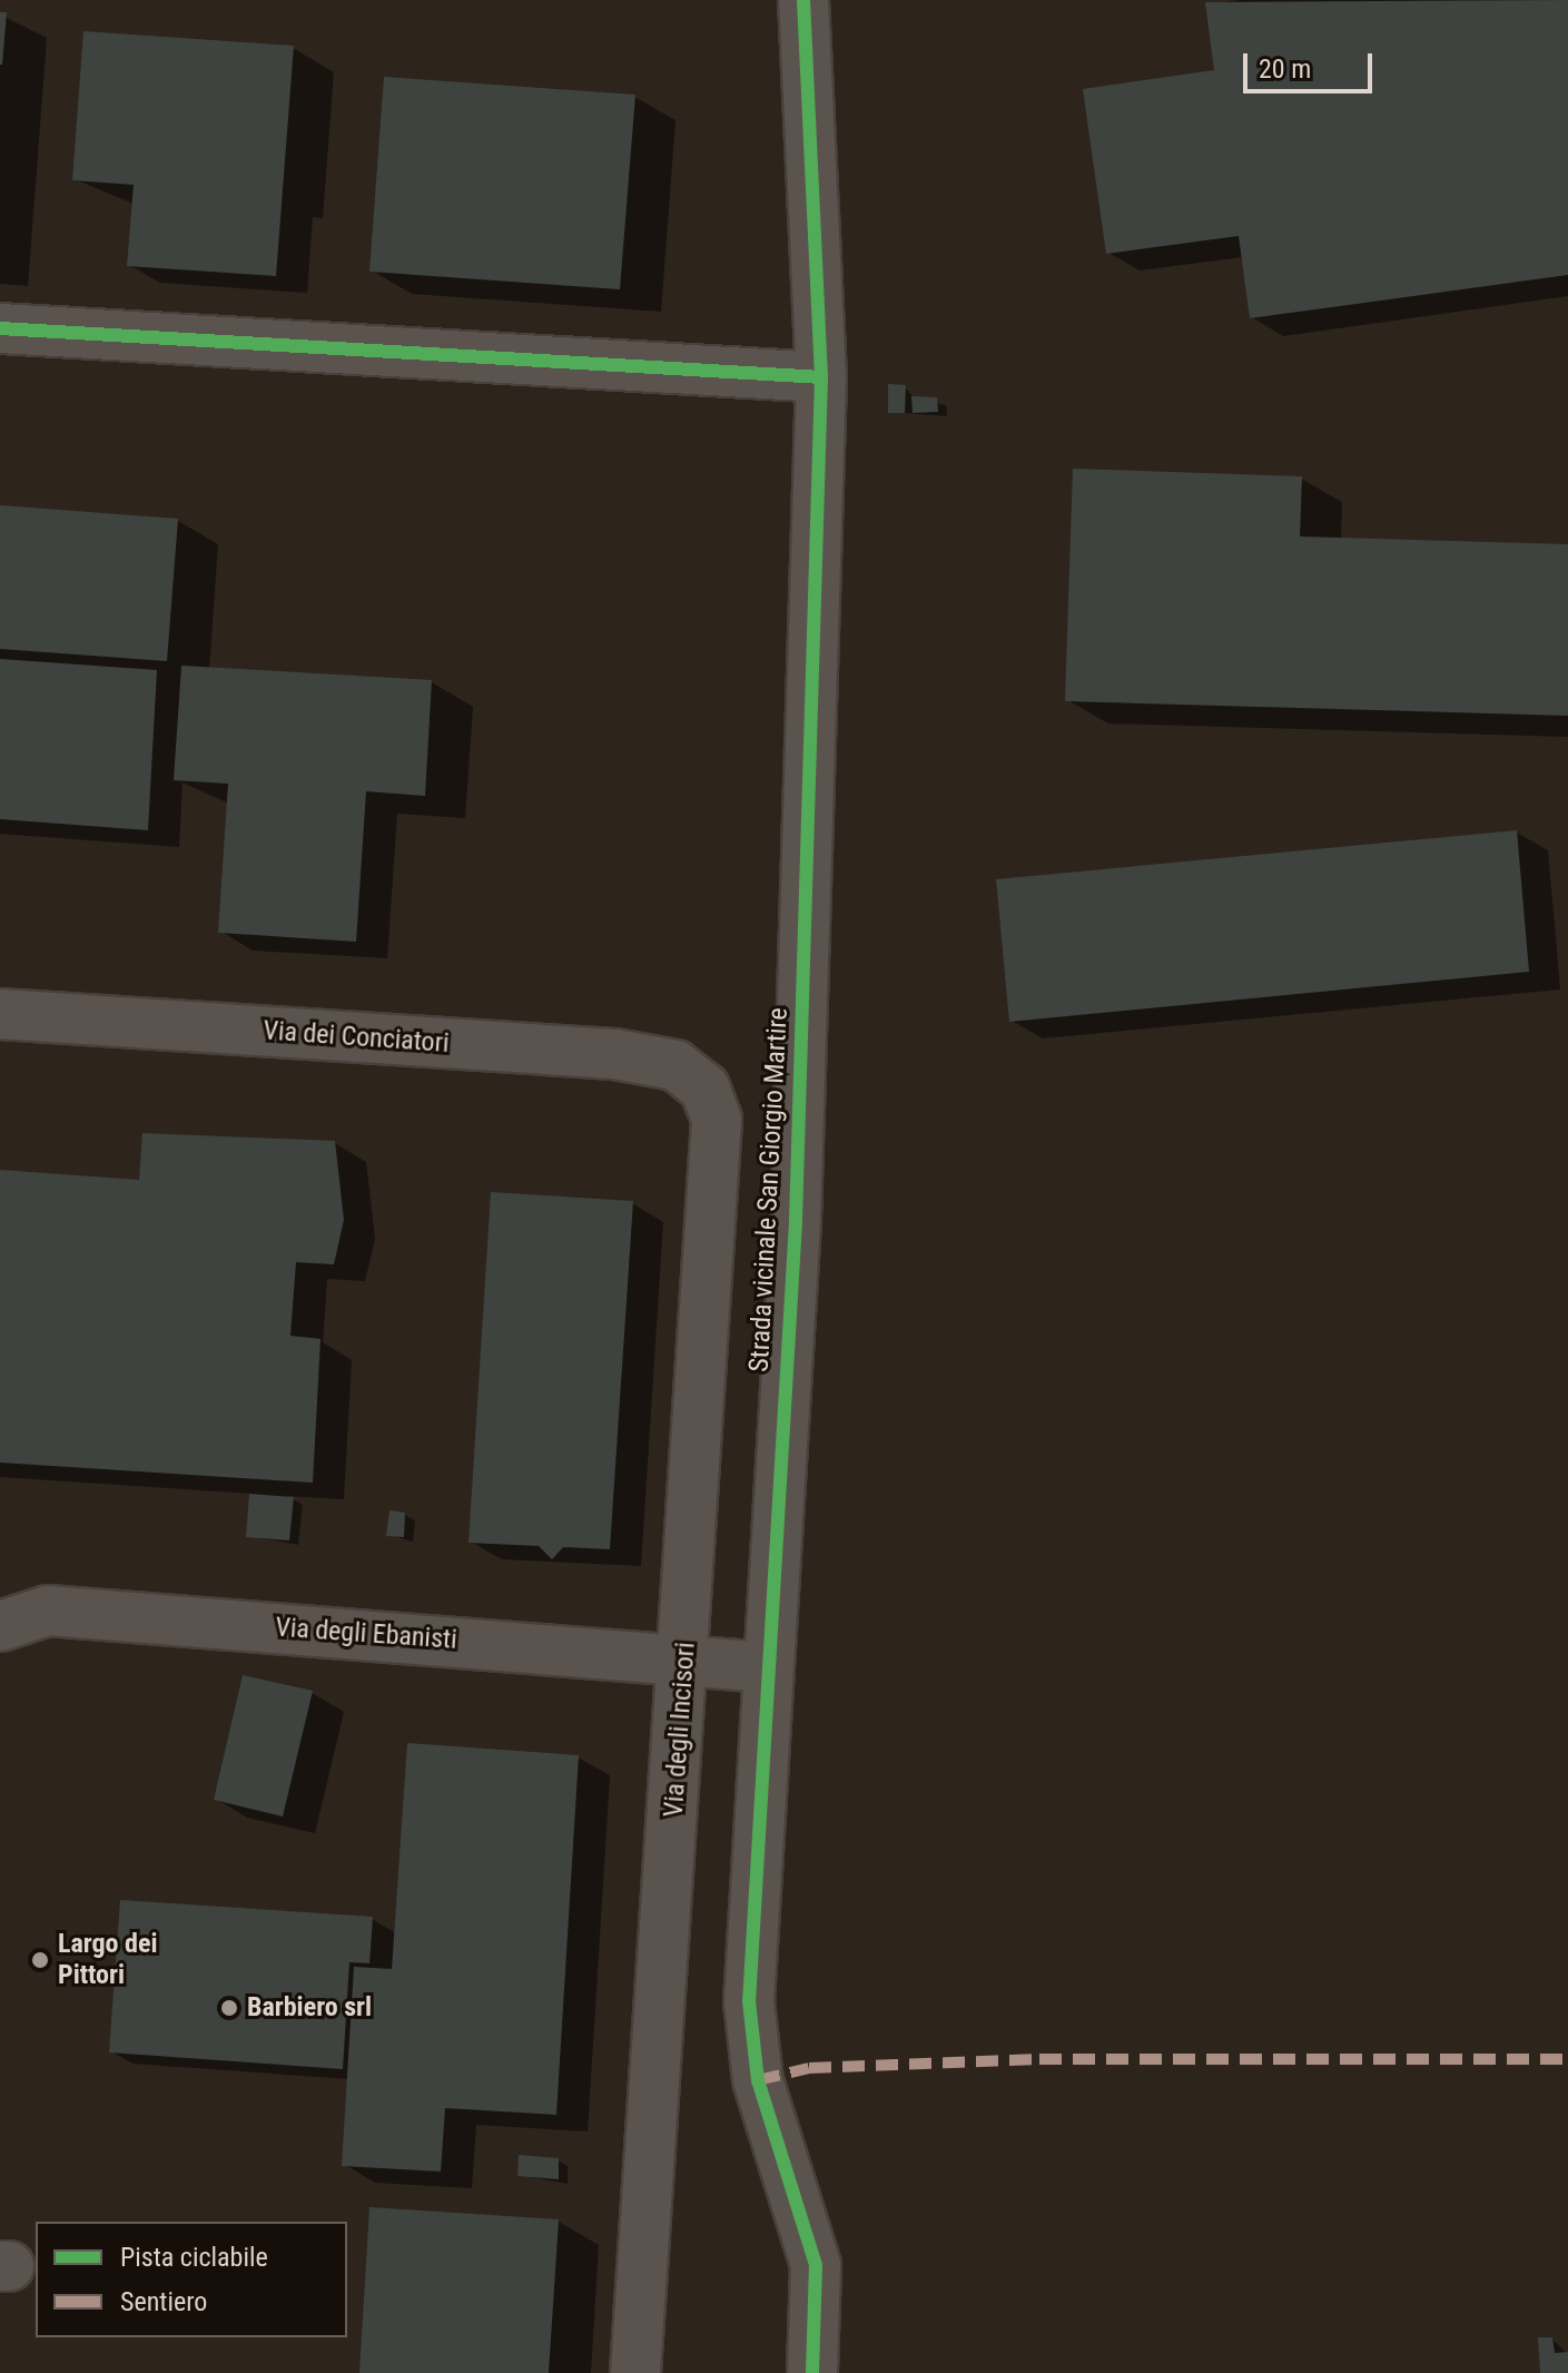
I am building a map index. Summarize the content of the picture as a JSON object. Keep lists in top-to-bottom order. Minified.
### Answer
{"streets":{"street":["Via dei Conciatori","Strada vicinale San Giorgio Martire","Via degli Ebanisti","Via degli Incisori"]},"crossings":[["Via dei Conciatori","Via degli Incisori"],["Strada vicinale San Giorgio Martire","Via degli Ebanisti"],["Via degli Ebanisti","Via degli Incisori"]],"places":["Largo dei Pittori","Barbiero srl"],"legend":["Pista ciclabile","Sentiero"],"scale_bar":"20 m"}
